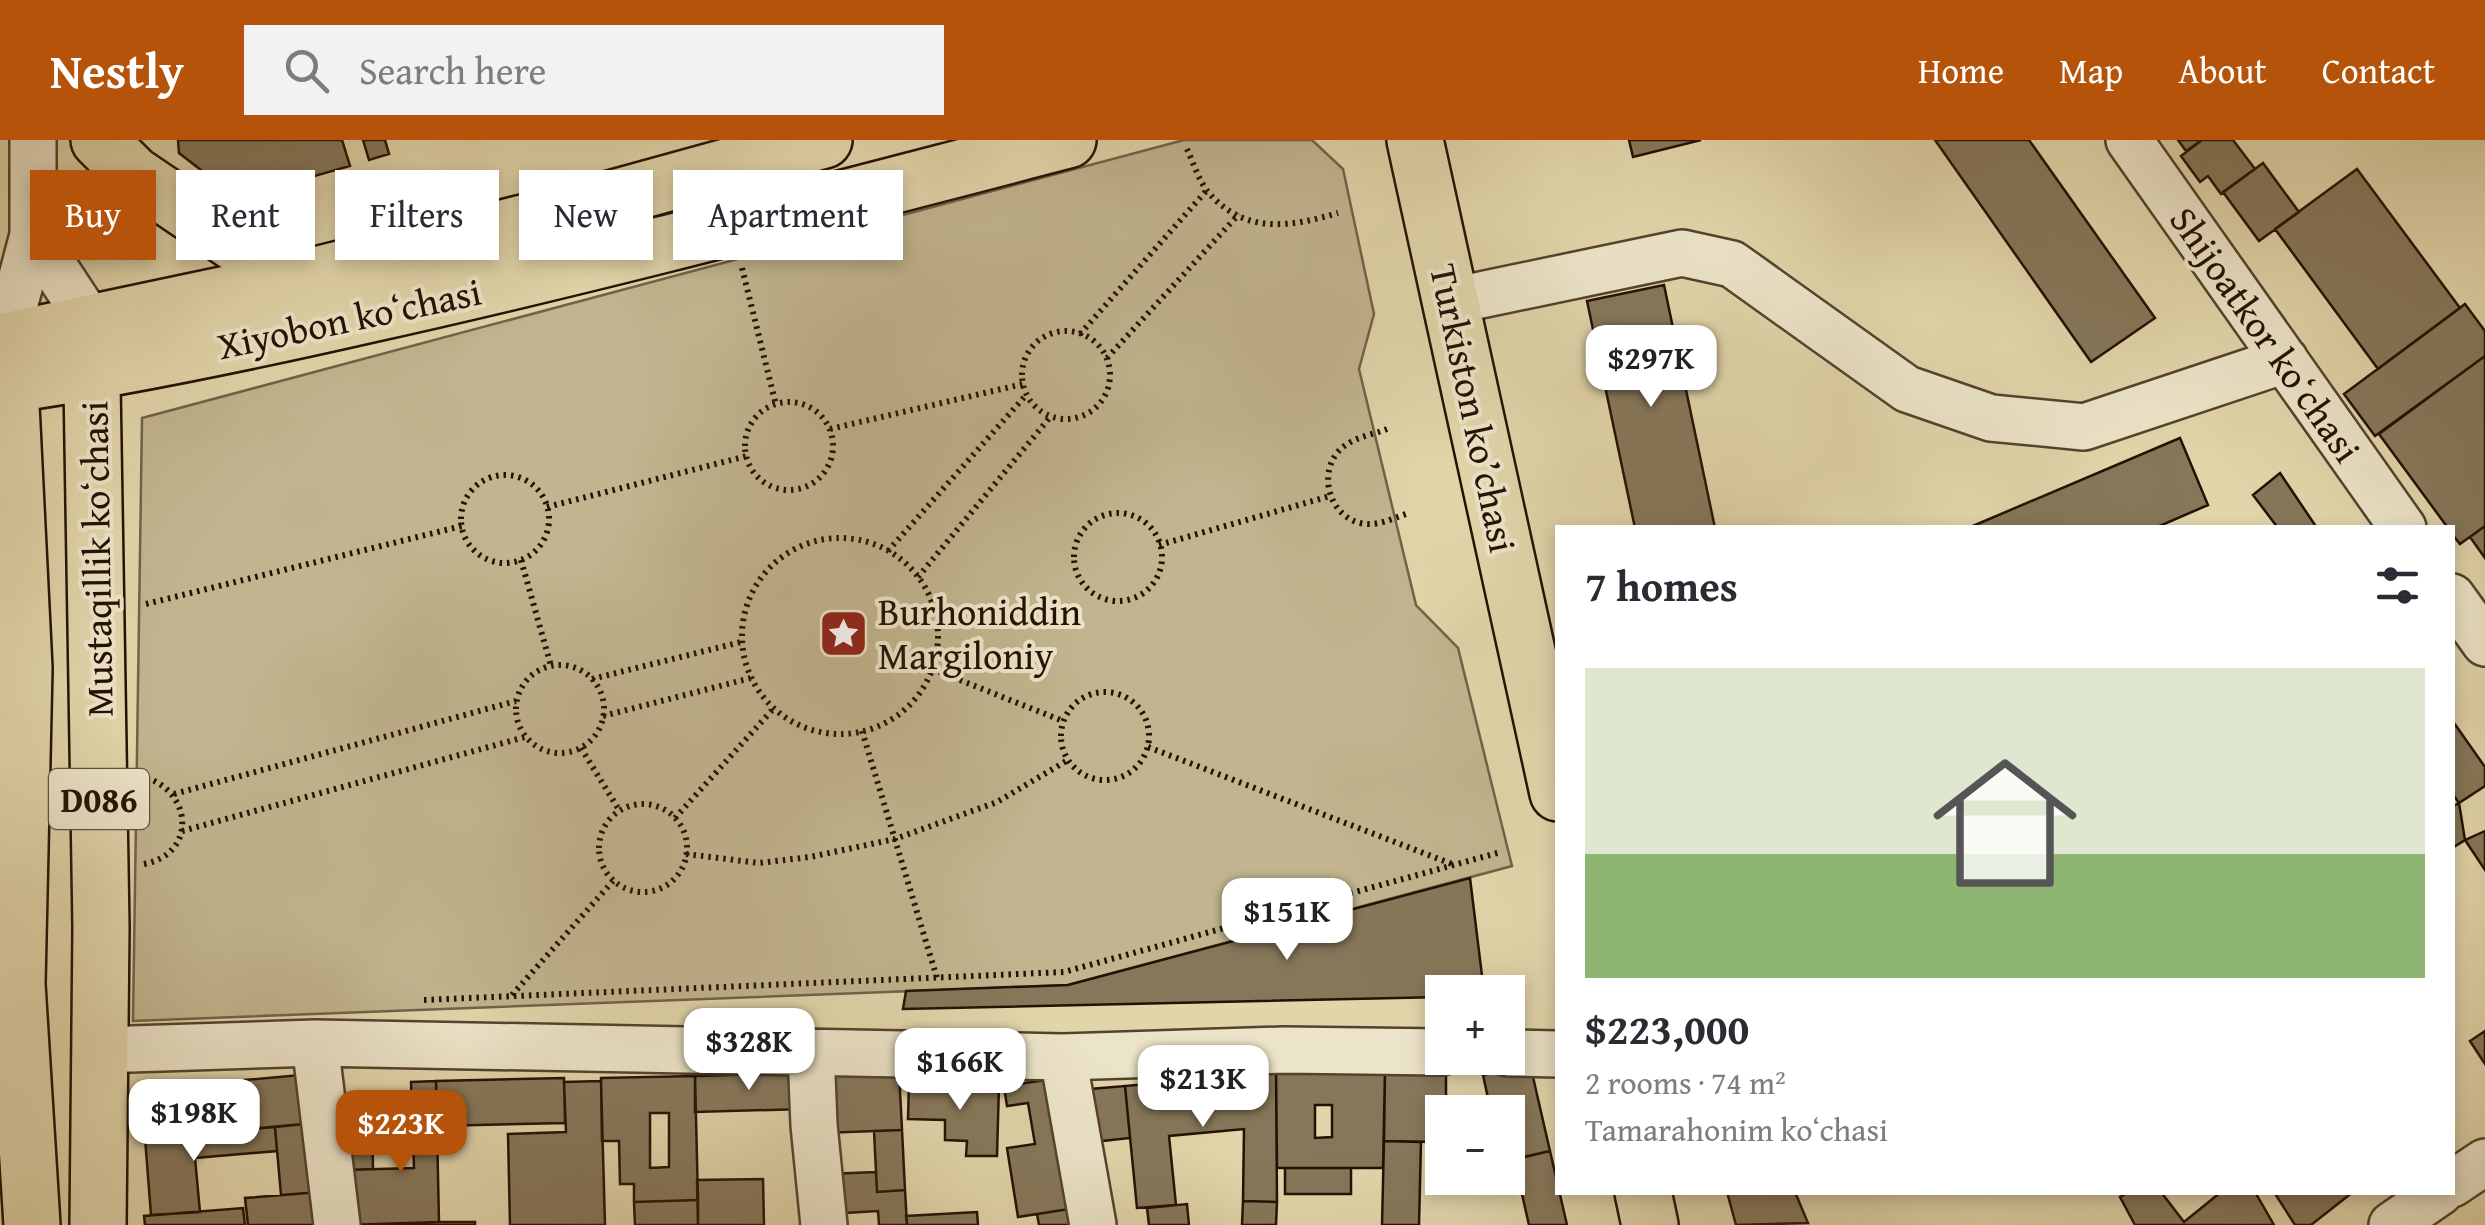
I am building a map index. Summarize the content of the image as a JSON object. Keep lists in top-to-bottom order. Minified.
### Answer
{"streets":{"main road":["Xiyobon koʻchasi","Turkiston ko’chasi","Mustaqillik koʻchasi","D086"],"street":["Shijoatkor koʻchasi"]},"crossings":[["Xiyobon koʻchasi","Mustaqillik koʻchasi"]],"places":{"place":["Burhoniddin Margiloniy"]},"page":{"header":"Nestly","search":"Search here","nav":["Home","Map","About","Contact"],"chip":["Buy","Rent","Filters","New","Apartment"],"price":["$297K","$151K","$328K","$166K","$213K","$198K","$223K"],"heading":"7 homes","list":[{"name":"$223,000","note":"2 rooms · 74 m² · Tamarahonim koʻchasi"}],"map_buttons":["+","−"]}}
